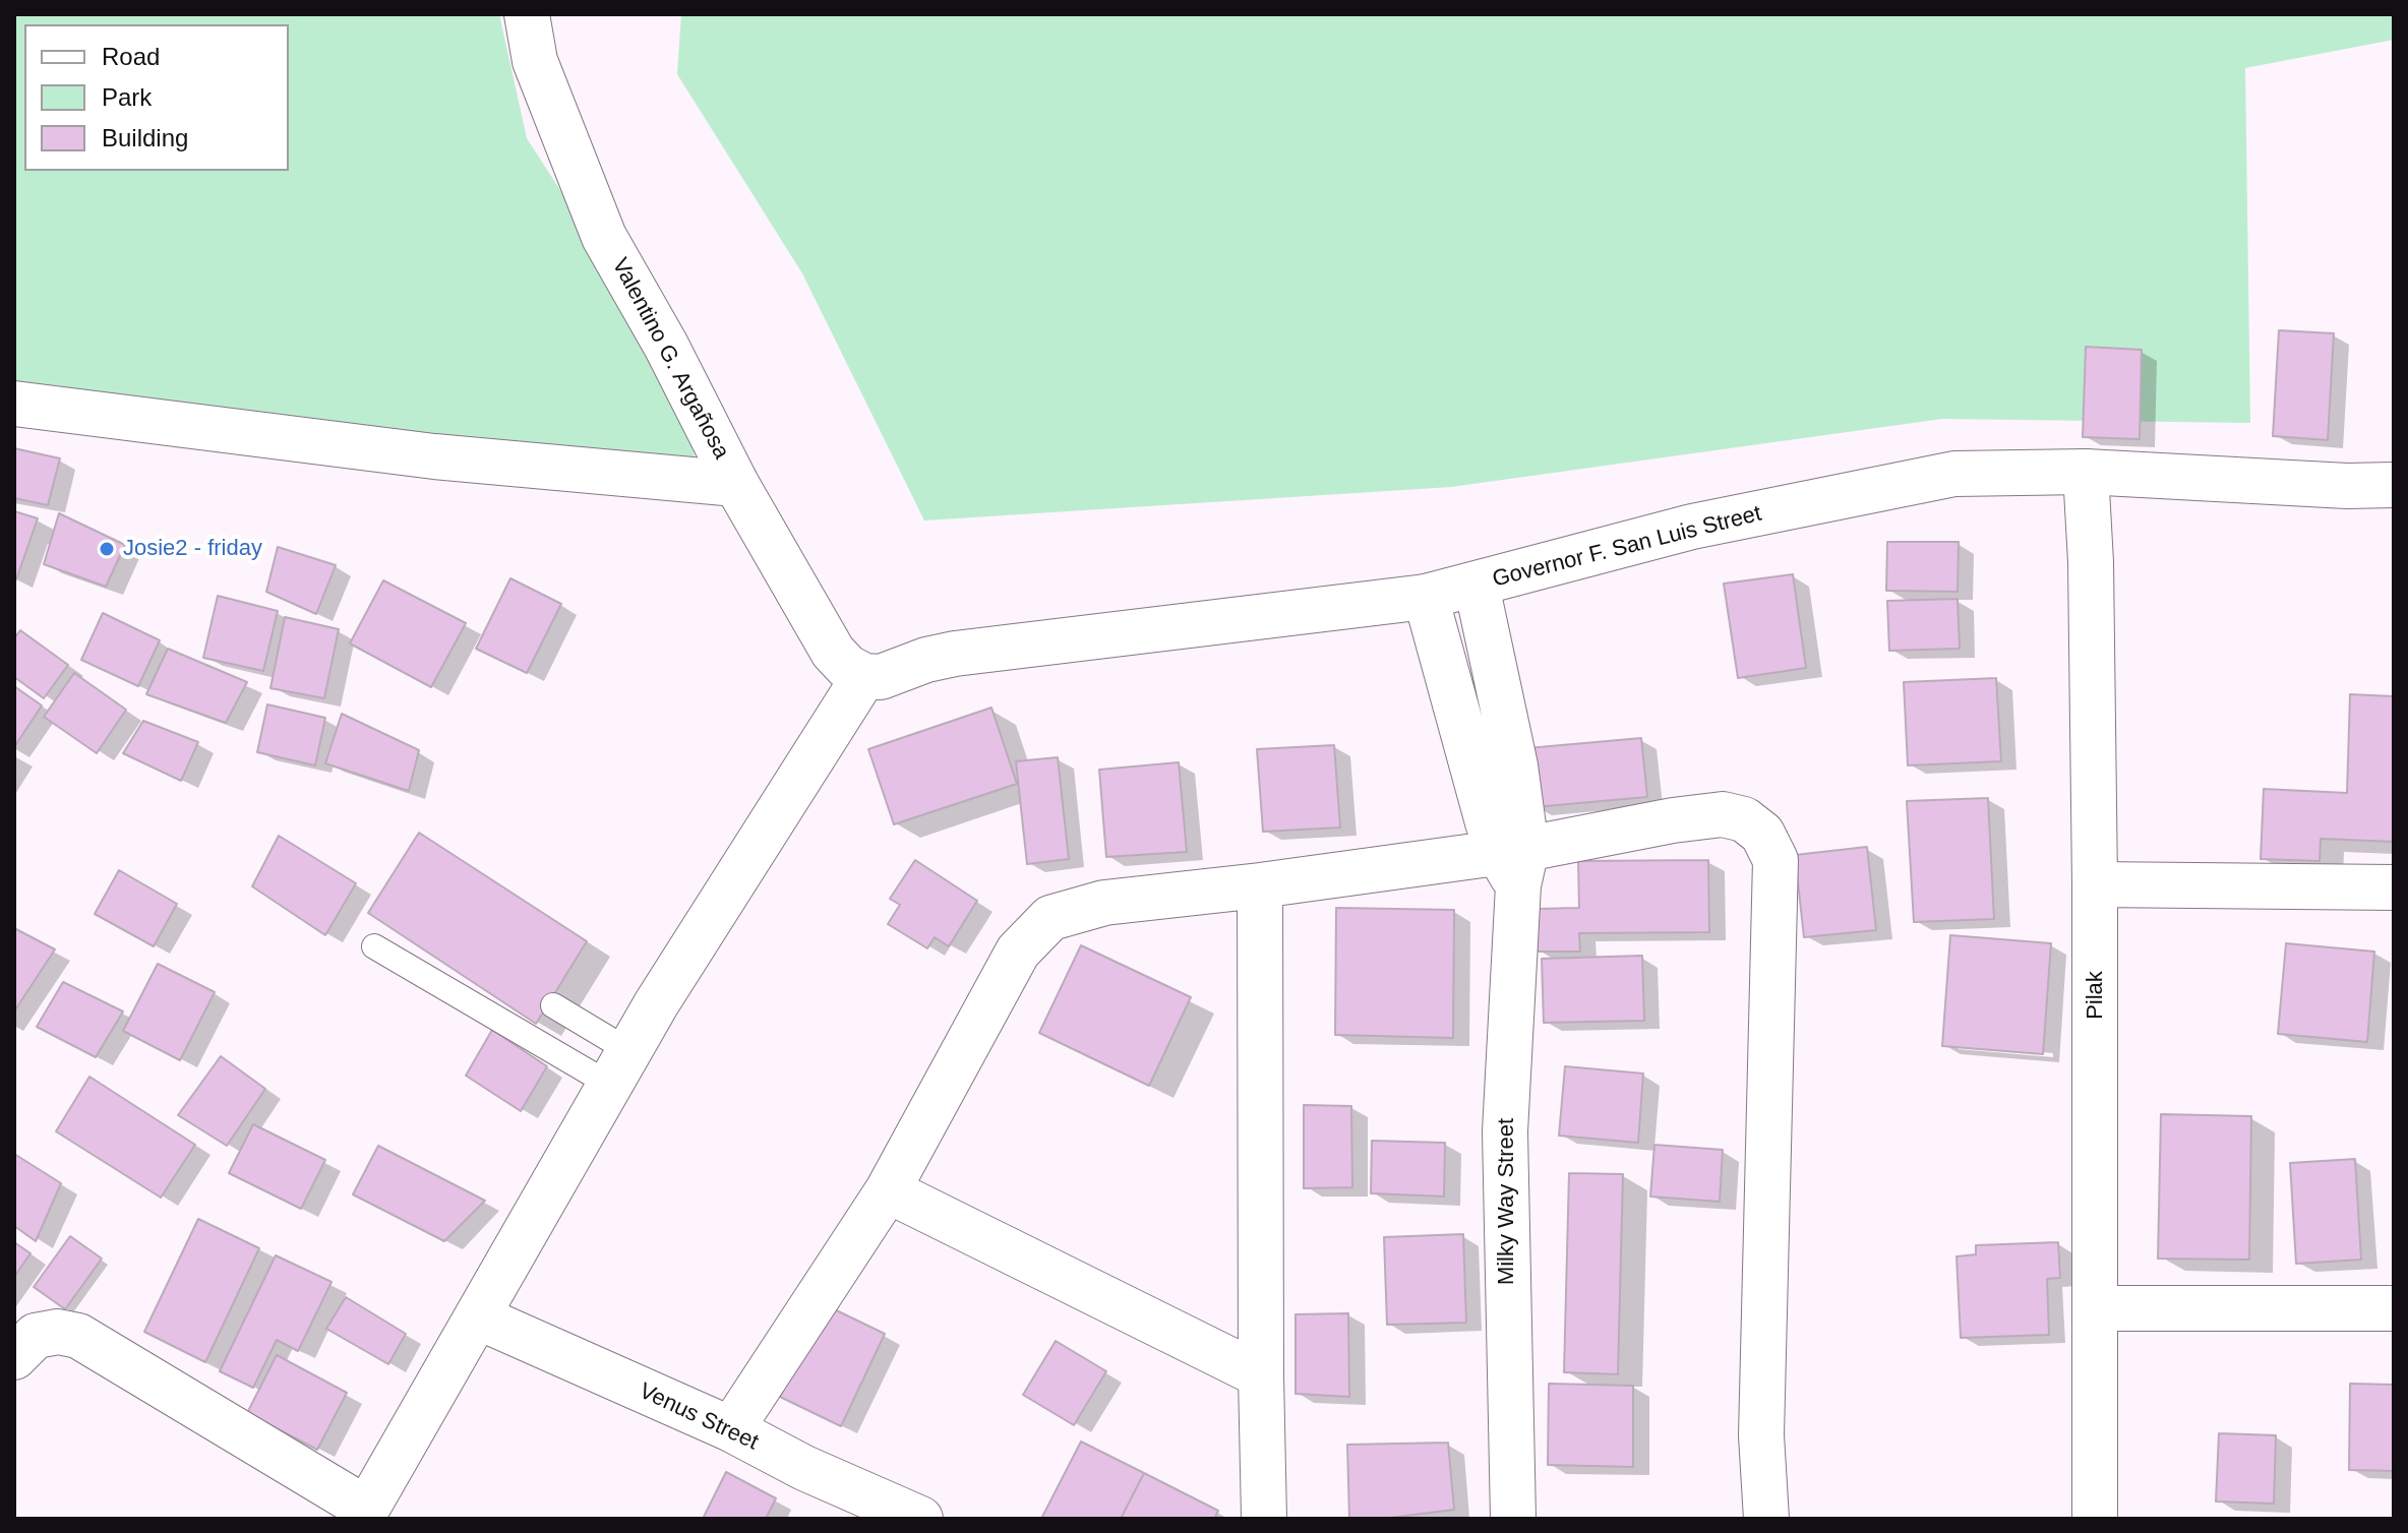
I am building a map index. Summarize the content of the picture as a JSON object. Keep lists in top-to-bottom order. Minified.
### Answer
{"streets":{"street":["Valentino G. Argañosa","Governor F. San Luis Street","Pilak","Milky Way Street","Venus Street"]},"crossings":[["Valentino G. Argañosa","Governor F. San Luis Street"],["Governor F. San Luis Street","Pilak"]],"places":["Josie2 - friday"],"legend":["Road","Park","Building"]}
